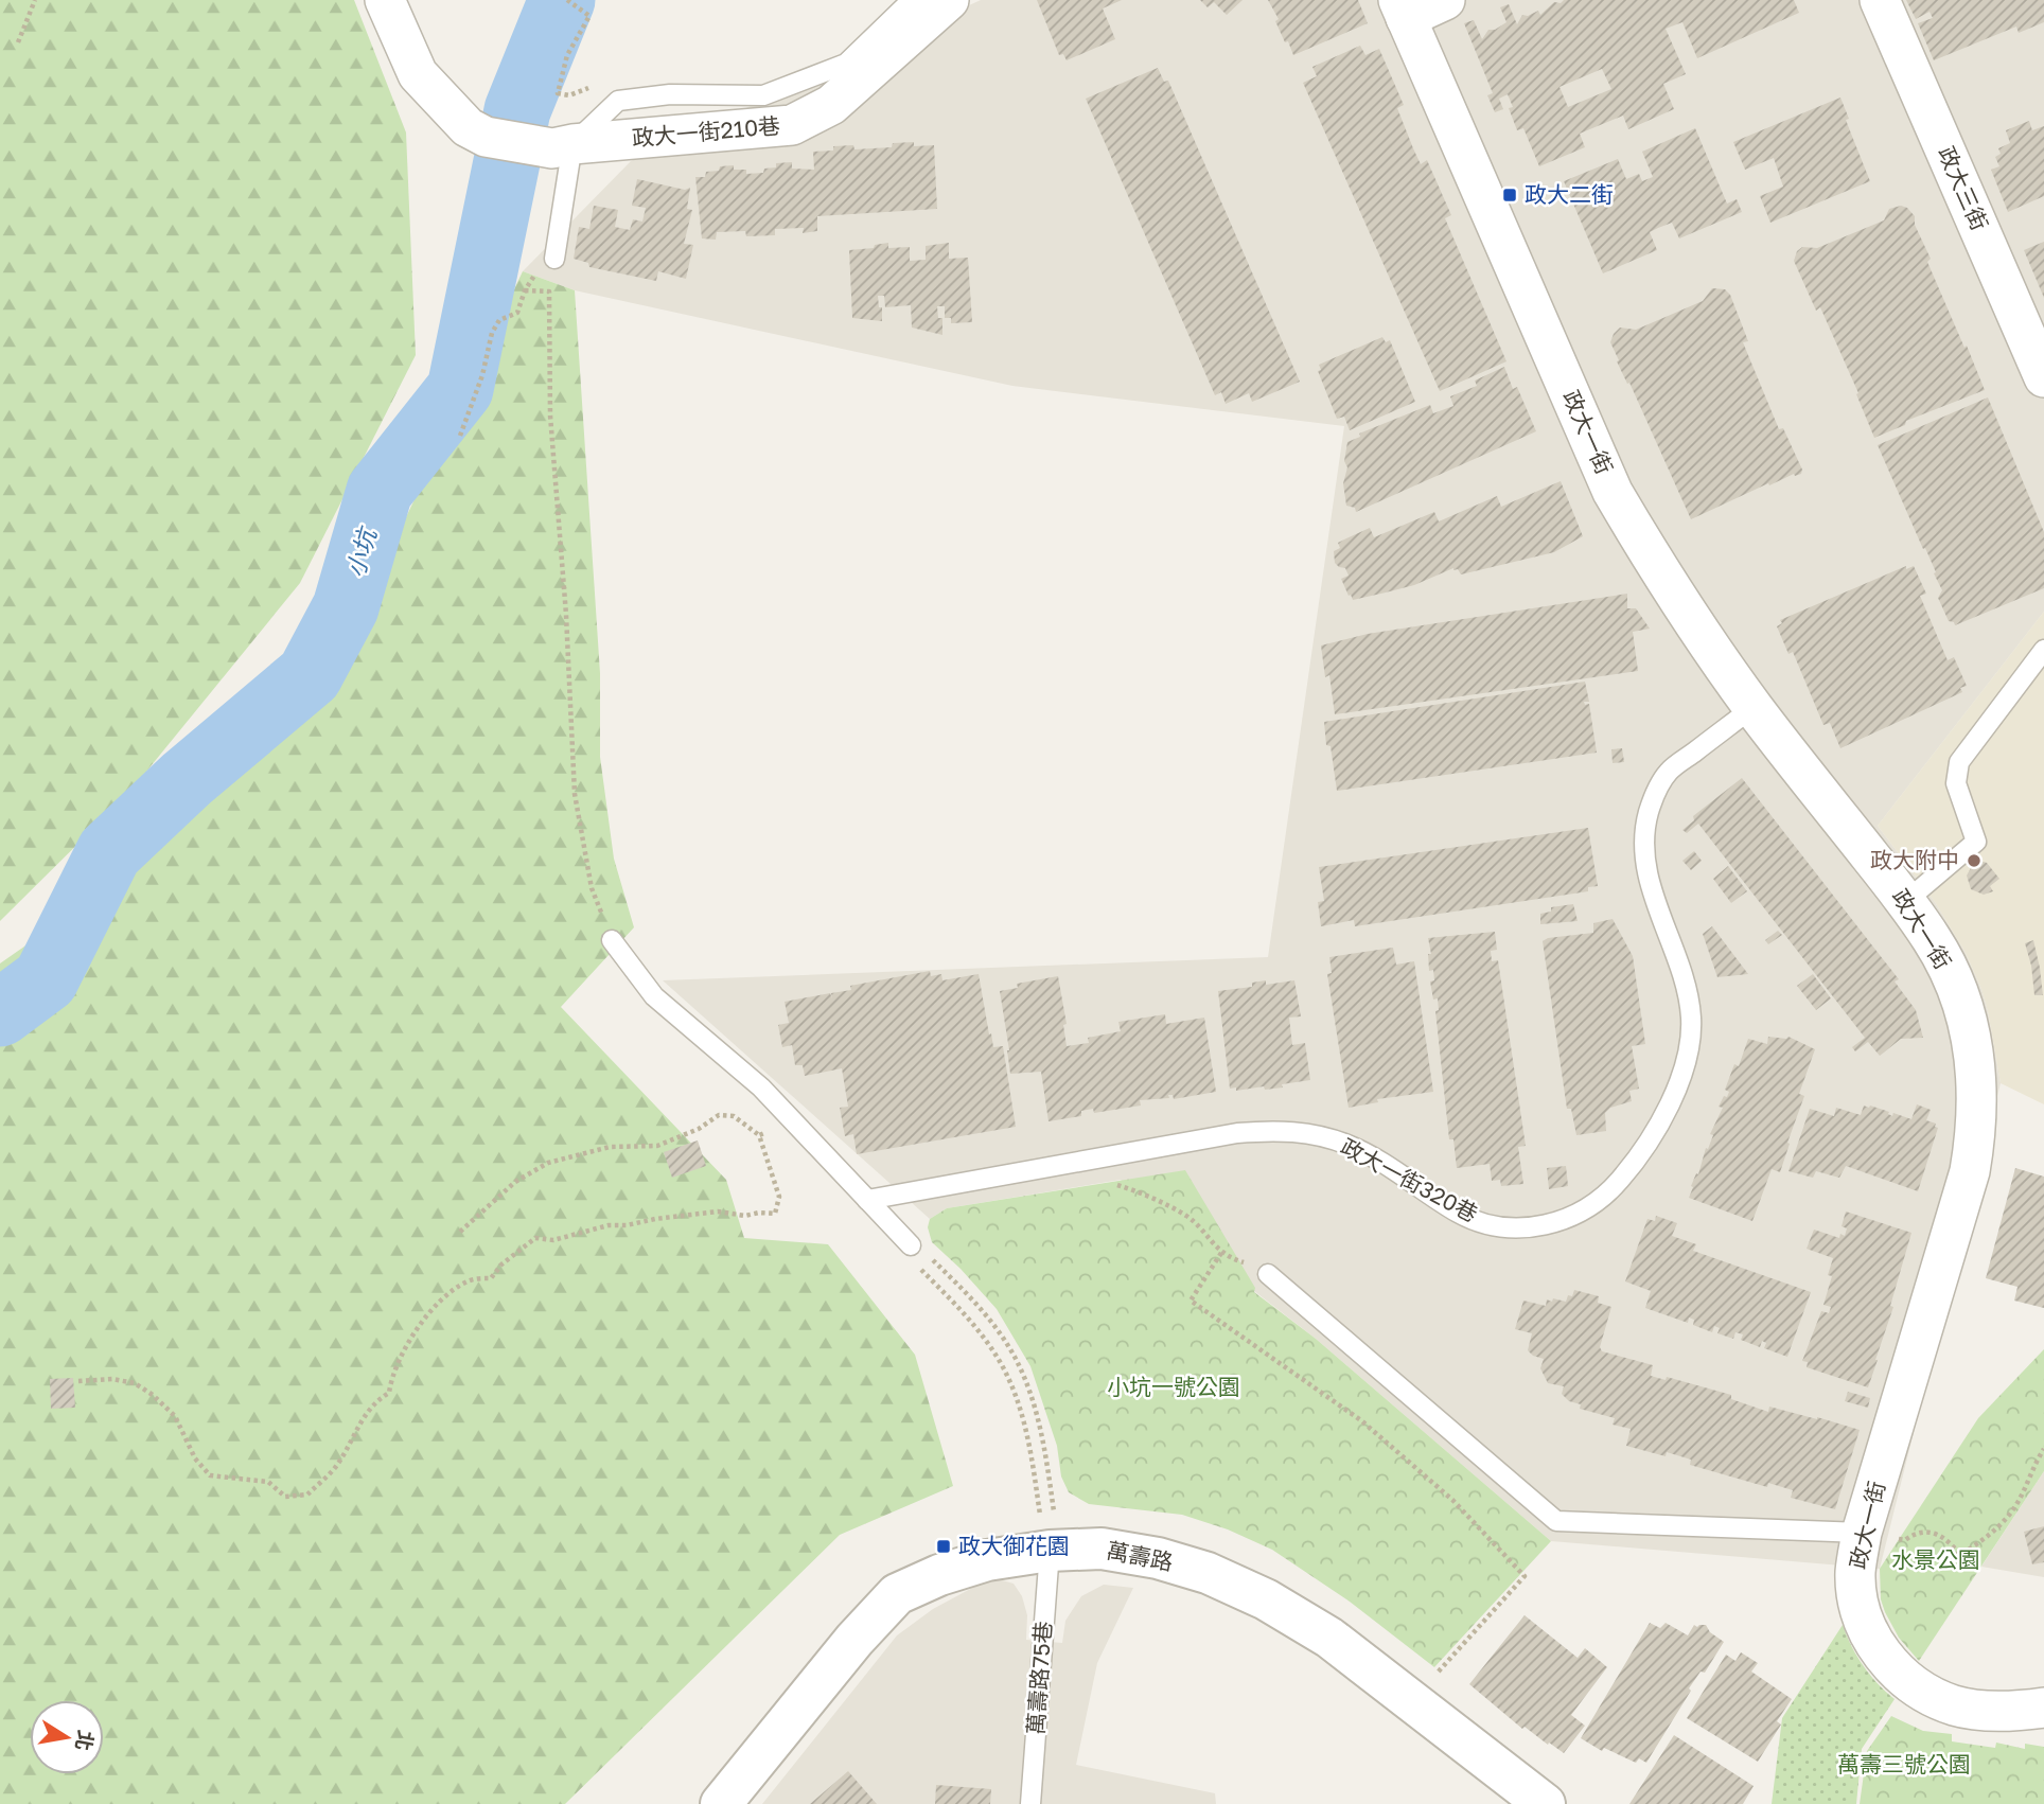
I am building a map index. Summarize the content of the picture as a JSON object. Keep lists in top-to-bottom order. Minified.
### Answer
{"streets":{"street":["政大一街210巷","政大三街","政大一街","萬壽路"],"lane":["政大一街320巷","萬壽路75巷"]},"crossings":[["政大一街","政大一街320巷"],["萬壽路","萬壽路75巷"]],"water":["小坑"],"parks":["小坑一號公園","水景公園","萬壽三號公園"],"places":{"transit":["政大二街","政大御花園"],"other":["政大附中"]},"north":"right"}
